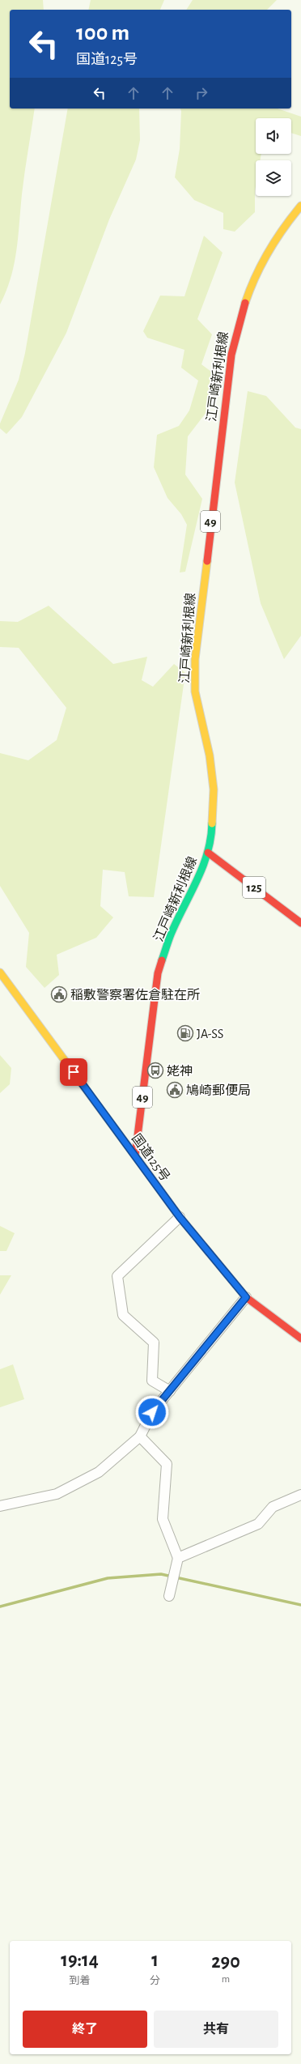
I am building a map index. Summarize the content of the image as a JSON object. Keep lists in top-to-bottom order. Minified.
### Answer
{"streets":{"main road":["江戸崎新利根線","49","125","国道125号"]},"crossings":[["江戸崎新利根線","125"],["江戸崎新利根線","国道125号"]],"places":{"public building":["稲敷警察署佐倉駐在所","鳩崎郵便局"],"fuel station":["JA-SS"],"bus stop":["姥神"]},"page":{"turn":["100 m","国道125号"],"eta":["19:14","到着","1","分","290","m"],"buttons":["終了","共有"]}}
